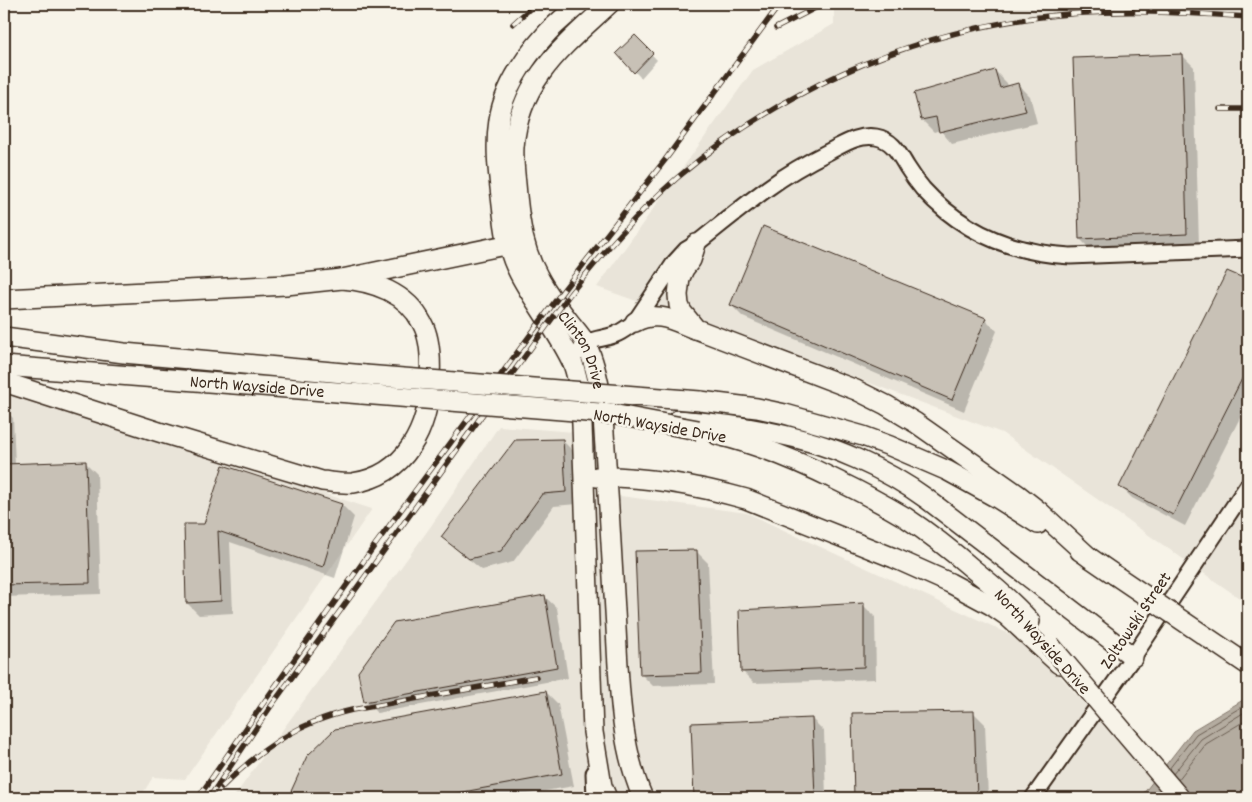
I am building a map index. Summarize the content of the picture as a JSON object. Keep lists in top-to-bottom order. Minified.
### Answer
{"streets":{"main road":["Clinton Drive","North Wayside Drive"],"street":["Zoltowski Street"]}}
